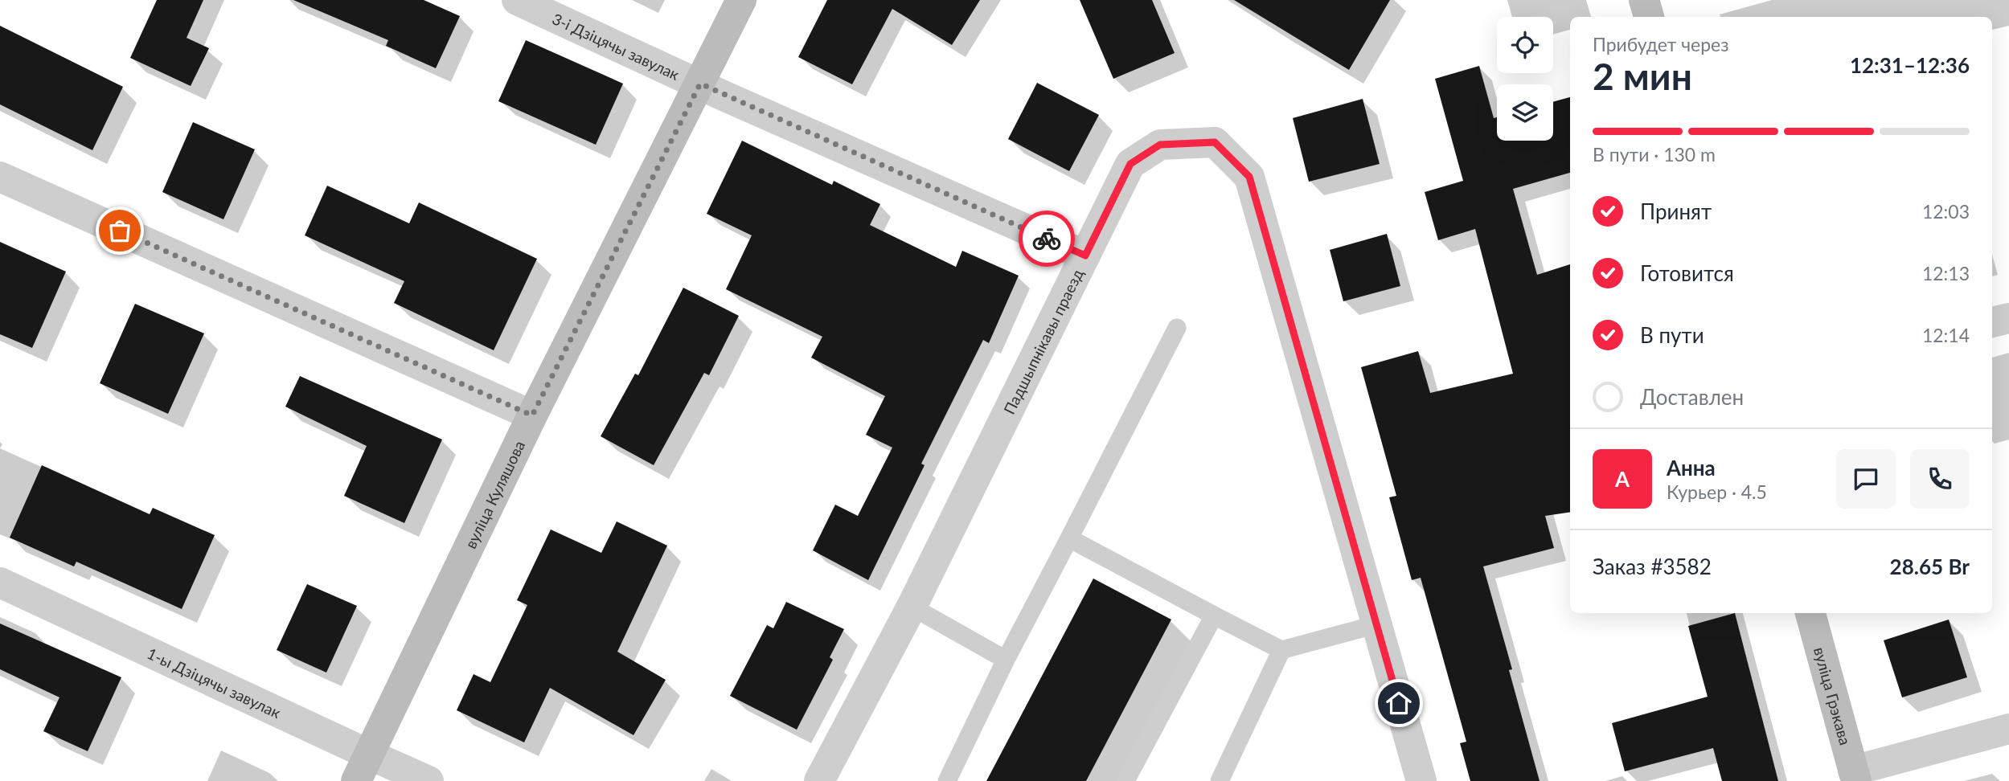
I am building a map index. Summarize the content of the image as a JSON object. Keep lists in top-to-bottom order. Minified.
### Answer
{"streets":{"street":["3-і Дзіцячы завулак","Падшыпнікавы праезд","вуліца Куляшова","1-ы Дзіцячы завулак","вуліца Грэкава"]},"crossings":[["3-і Дзіцячы завулак","Падшыпнікавы праезд"],["3-і Дзіцячы завулак","вуліца Куляшова"],["вуліца Куляшова","1-ы Дзіцячы завулак"]],"page":{"heading":["2 мин","Прибудет через","12:31–12:36"],"panel":["Анна","Курьер · 4.5","Заказ #3582","28.65 Br"],"bar":"В пути · 130 m","list":[["Принят","12:03"],["Готовится","12:13"],["В пути","12:14"],"Доставлен"],"round":"А"}}
